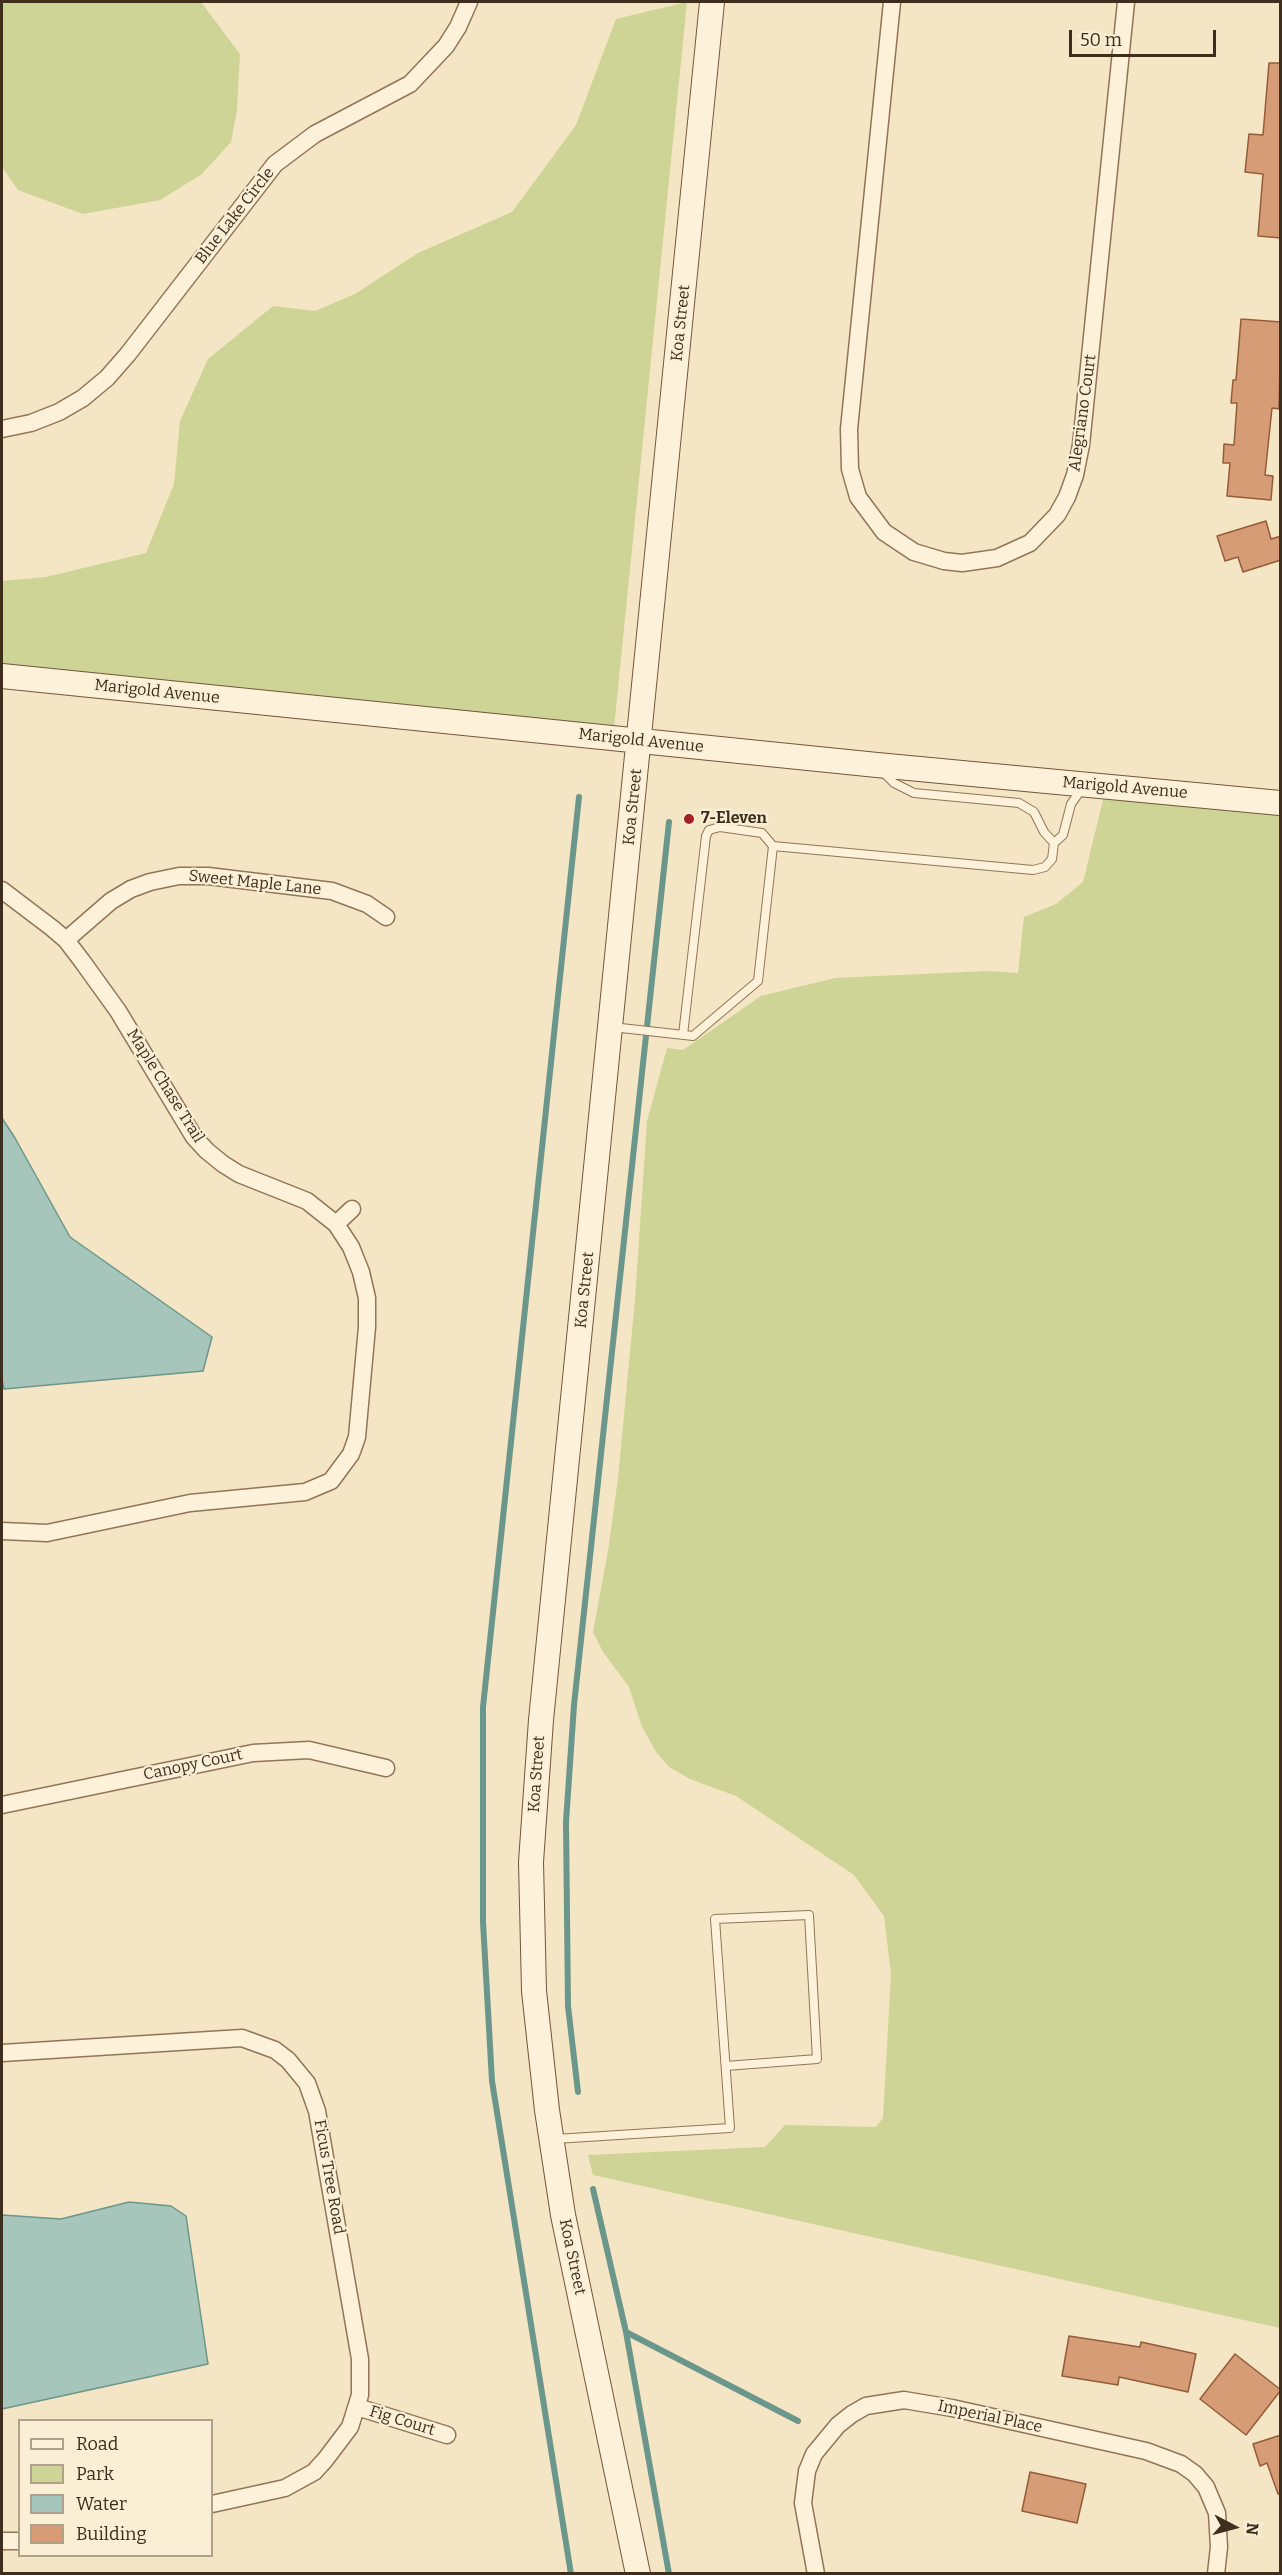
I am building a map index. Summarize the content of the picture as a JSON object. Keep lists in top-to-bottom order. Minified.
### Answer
{"streets":{"main road":["Koa Street","Marigold Avenue"],"street":["Blue Lake Circle","Alegriano Court","Sweet Maple Lane","Maple Chase Trail","Canopy Court","Ficus Tree Road","Imperial Place","Fig Court"]},"crossings":[["Koa Street","Marigold Avenue"],["Sweet Maple Lane","Maple Chase Trail"],["Ficus Tree Road","Fig Court"]],"places":["7-Eleven"],"legend":["Road","Park","Water","Building"],"scale_bar":"50 m","north":"right"}
